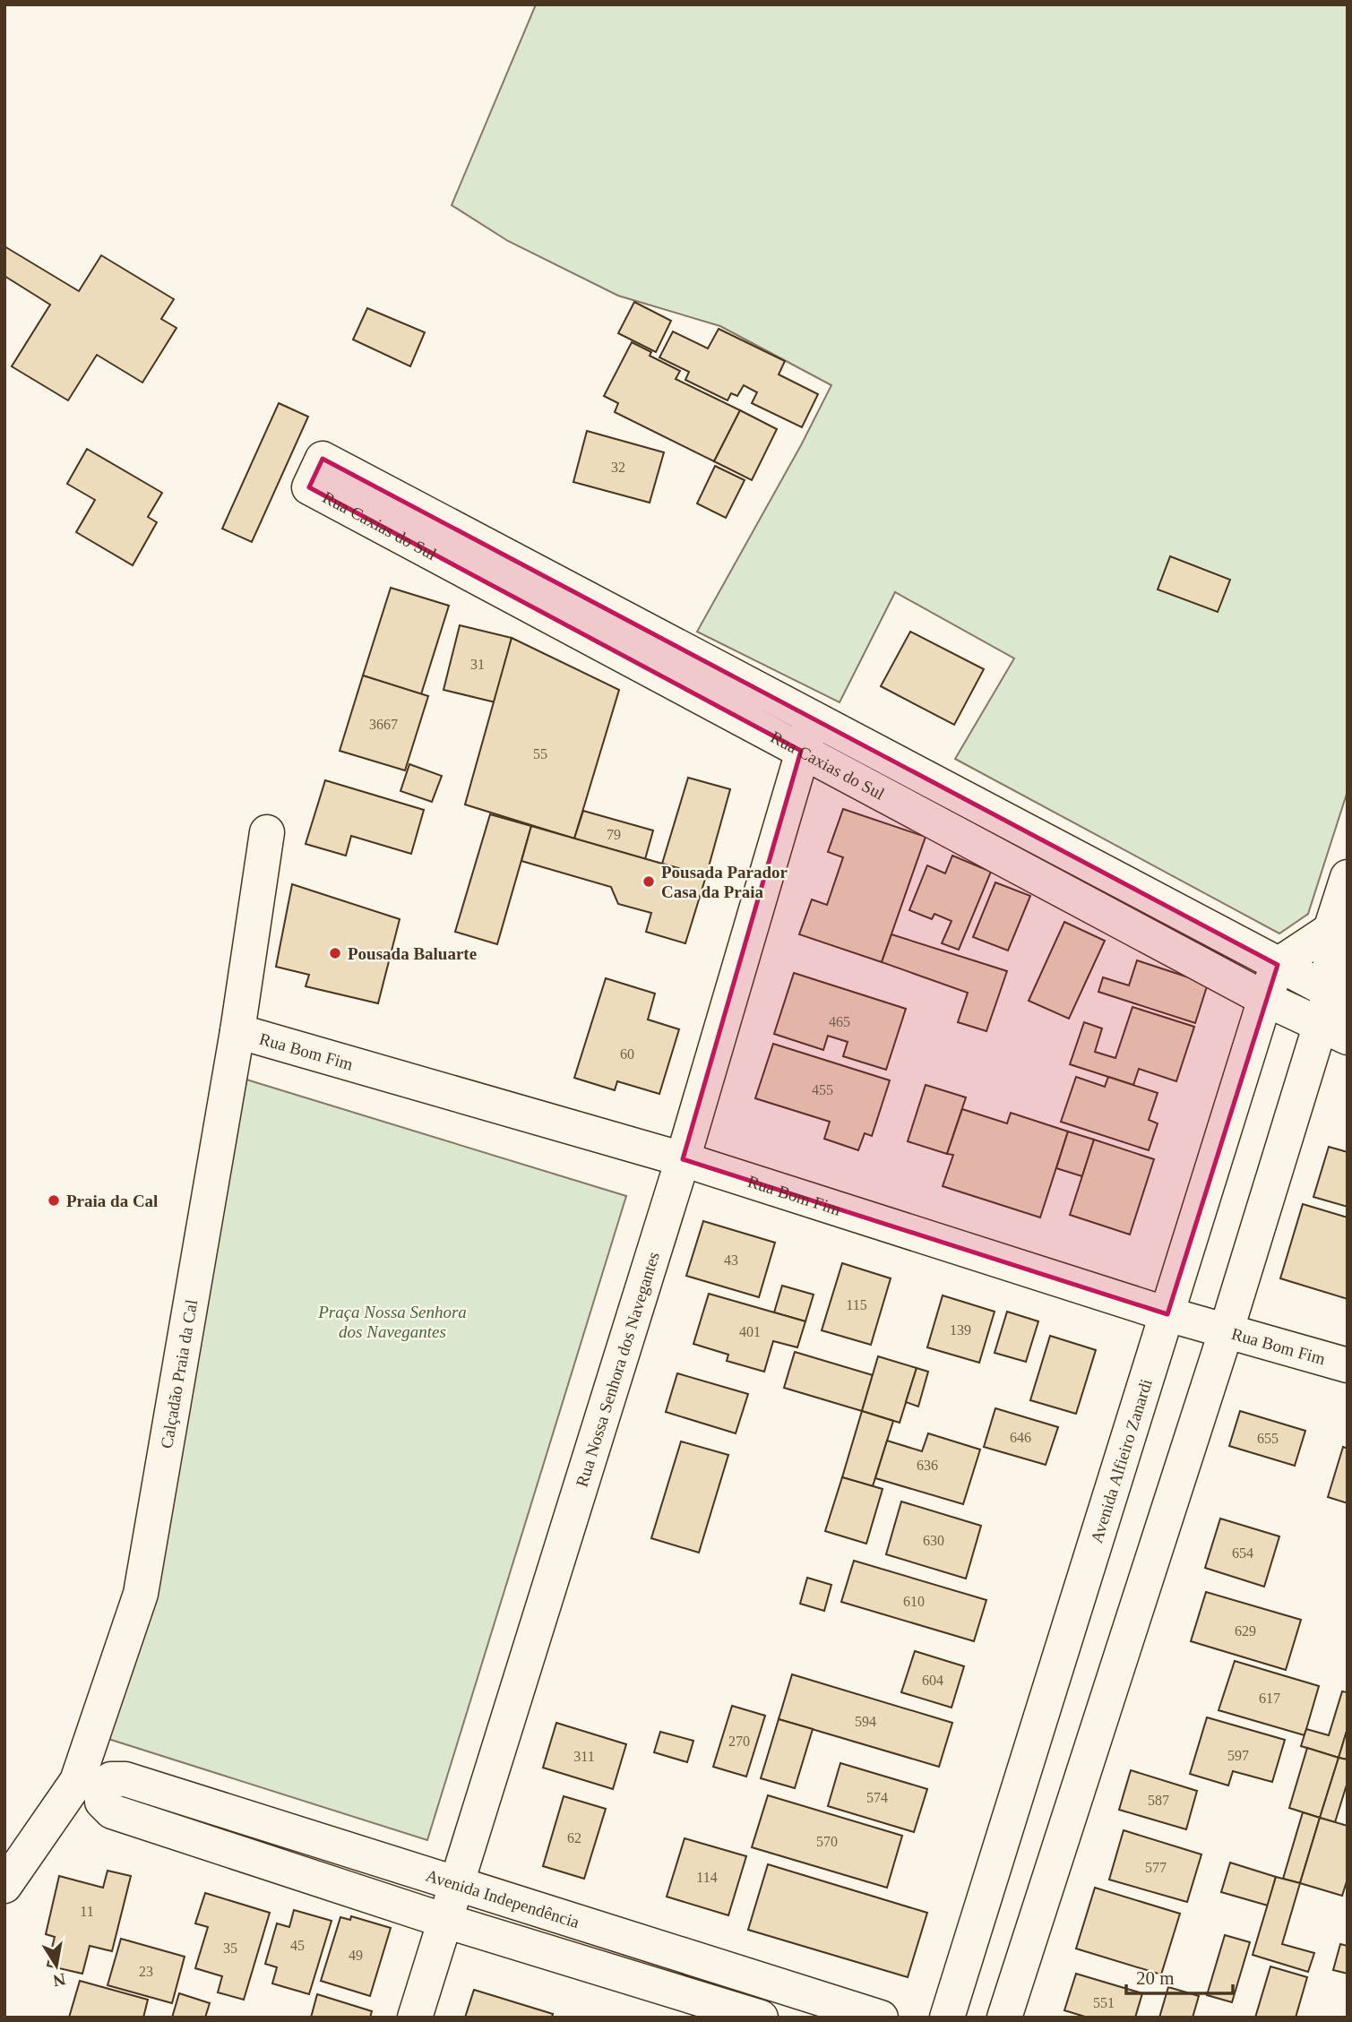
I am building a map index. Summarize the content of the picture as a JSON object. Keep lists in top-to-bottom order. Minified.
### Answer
{"streets":{"street":["Rua Caxias do Sul","Rua Bom Fim","Rua Nossa Senhora dos Navegantes","Calçadão Praia da Cal","Avenida Alfieiro Zanardi","Avenida Independência"]},"crossings":[["Rua Caxias do Sul","Rua Nossa Senhora dos Navegantes"],["Rua Caxias do Sul","Avenida Alfieiro Zanardi"],["Rua Bom Fim","Rua Nossa Senhora dos Navegantes"],["Rua Bom Fim","Calçadão Praia da Cal"],["Rua Bom Fim","Avenida Alfieiro Zanardi"],["Rua Nossa Senhora dos Navegantes","Avenida Independência"]],"parks":["Praça Nossa Senhora dos Navegantes"],"places":["Pousada Parador Casa da Praia","Pousada Baluarte","Praia da Cal"],"house_numbers":["32","31","3667","55","79","465","60","455","43","115","139","401","646","655","636","630","654","610","629","604","617","594","270","597","311","574","587","62","570","577","114","11","45","35","49","23","551"],"scale_bar":"20 m","north":"bottom"}
